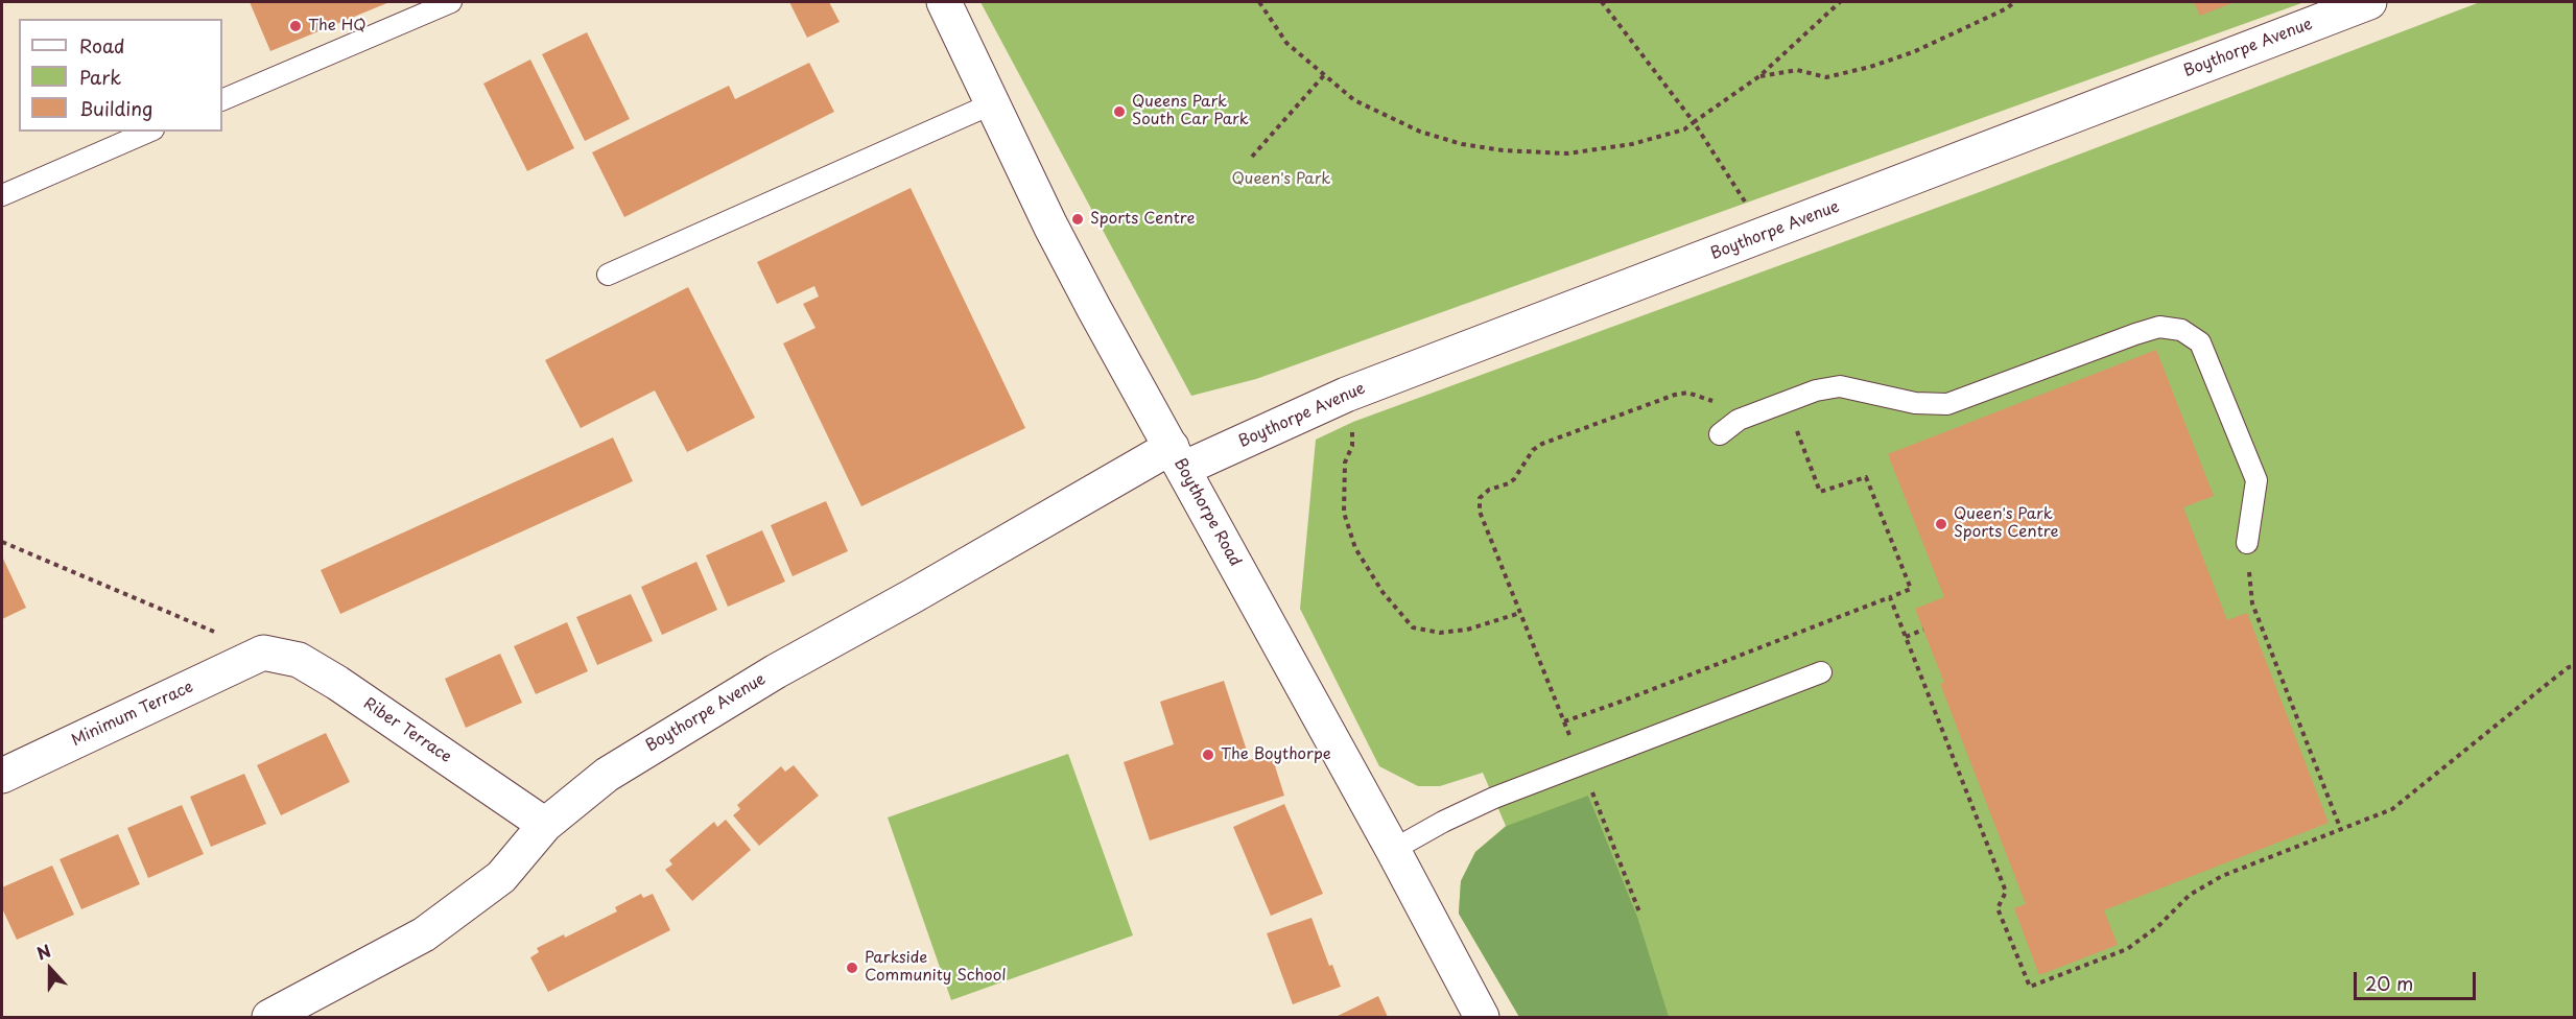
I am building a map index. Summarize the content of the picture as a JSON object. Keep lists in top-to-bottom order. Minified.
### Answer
{"streets":{"street":["Boythorpe Avenue","Boythorpe Road","Minimum Terrace","Riber Terrace"]},"crossings":[["Boythorpe Avenue","Boythorpe Road"],["Boythorpe Avenue","Riber Terrace"],["Minimum Terrace","Riber Terrace"]],"parks":["Queen's Park"],"places":["The HQ","Queens Park South Car Park","Sports Centre","Queen's Park Sports Centre","The Boythorpe","Parkside Community School"],"legend":["Road","Park","Building"],"scale_bar":"20 m","north":"top"}
